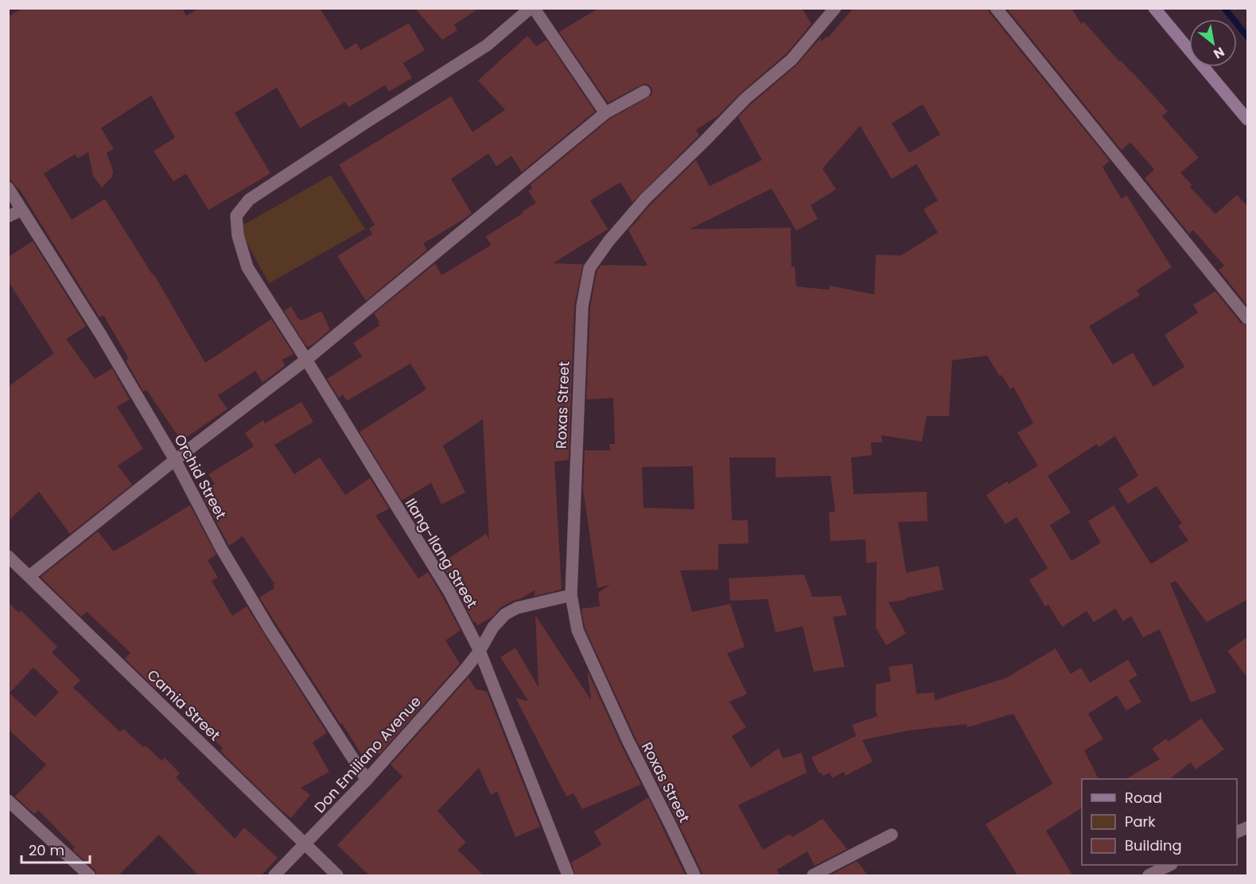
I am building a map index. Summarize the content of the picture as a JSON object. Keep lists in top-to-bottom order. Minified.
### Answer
{"streets":{"street":["Roxas Street","Orchid Street","Ilang-Ilang Street","Camia Street","Don Emiliano Avenue"]},"crossings":[["Roxas Street","Don Emiliano Avenue"],["Orchid Street","Don Emiliano Avenue"],["Ilang-Ilang Street","Don Emiliano Avenue"],["Camia Street","Don Emiliano Avenue"]],"legend":["Road","Park","Building"],"scale_bar":"20 m","north":"bottom right"}
